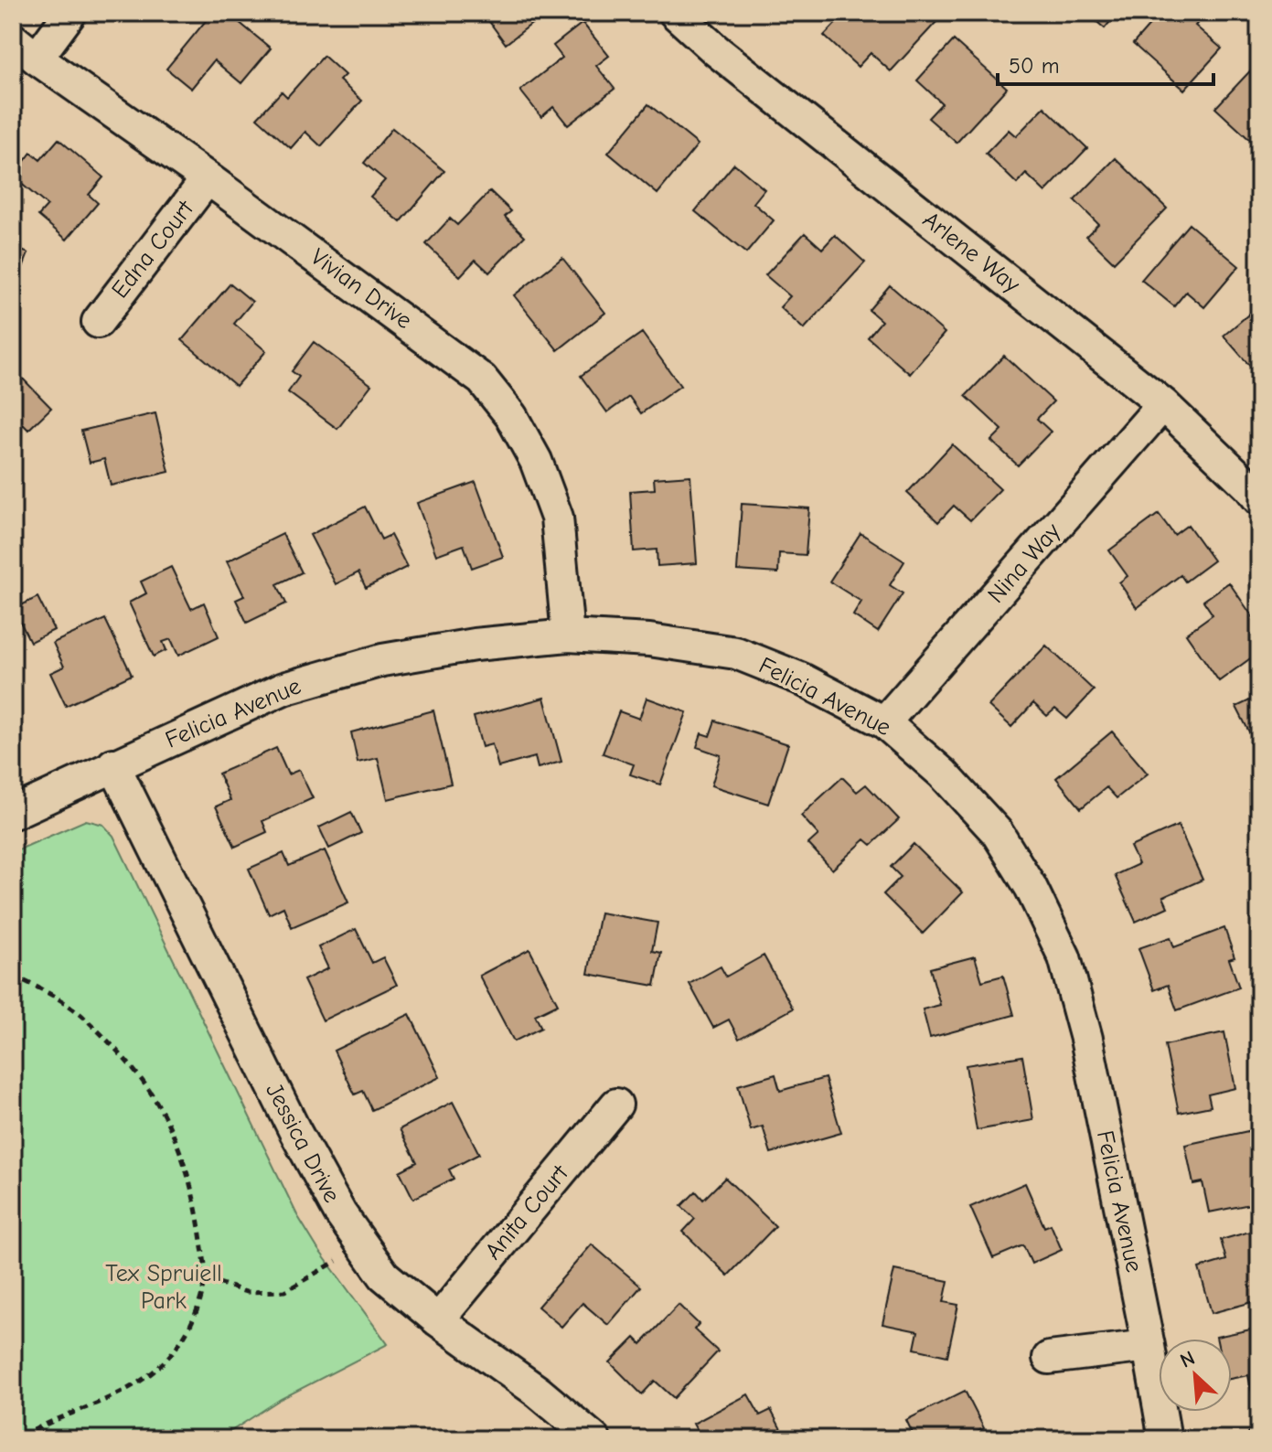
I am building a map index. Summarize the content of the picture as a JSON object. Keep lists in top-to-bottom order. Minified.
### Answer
{"streets":{"street":["Edna Court","Arlene Way","Vivian Drive","Nina Way","Felicia Avenue","Jessica Drive","Anita Court"]},"crossings":[["Edna Court","Vivian Drive"],["Arlene Way","Nina Way"],["Vivian Drive","Felicia Avenue"],["Nina Way","Felicia Avenue"],["Felicia Avenue","Jessica Drive"],["Jessica Drive","Anita Court"]],"parks":["Tex Spruiell Park"],"scale_bar":"50 m","north":"top left"}
